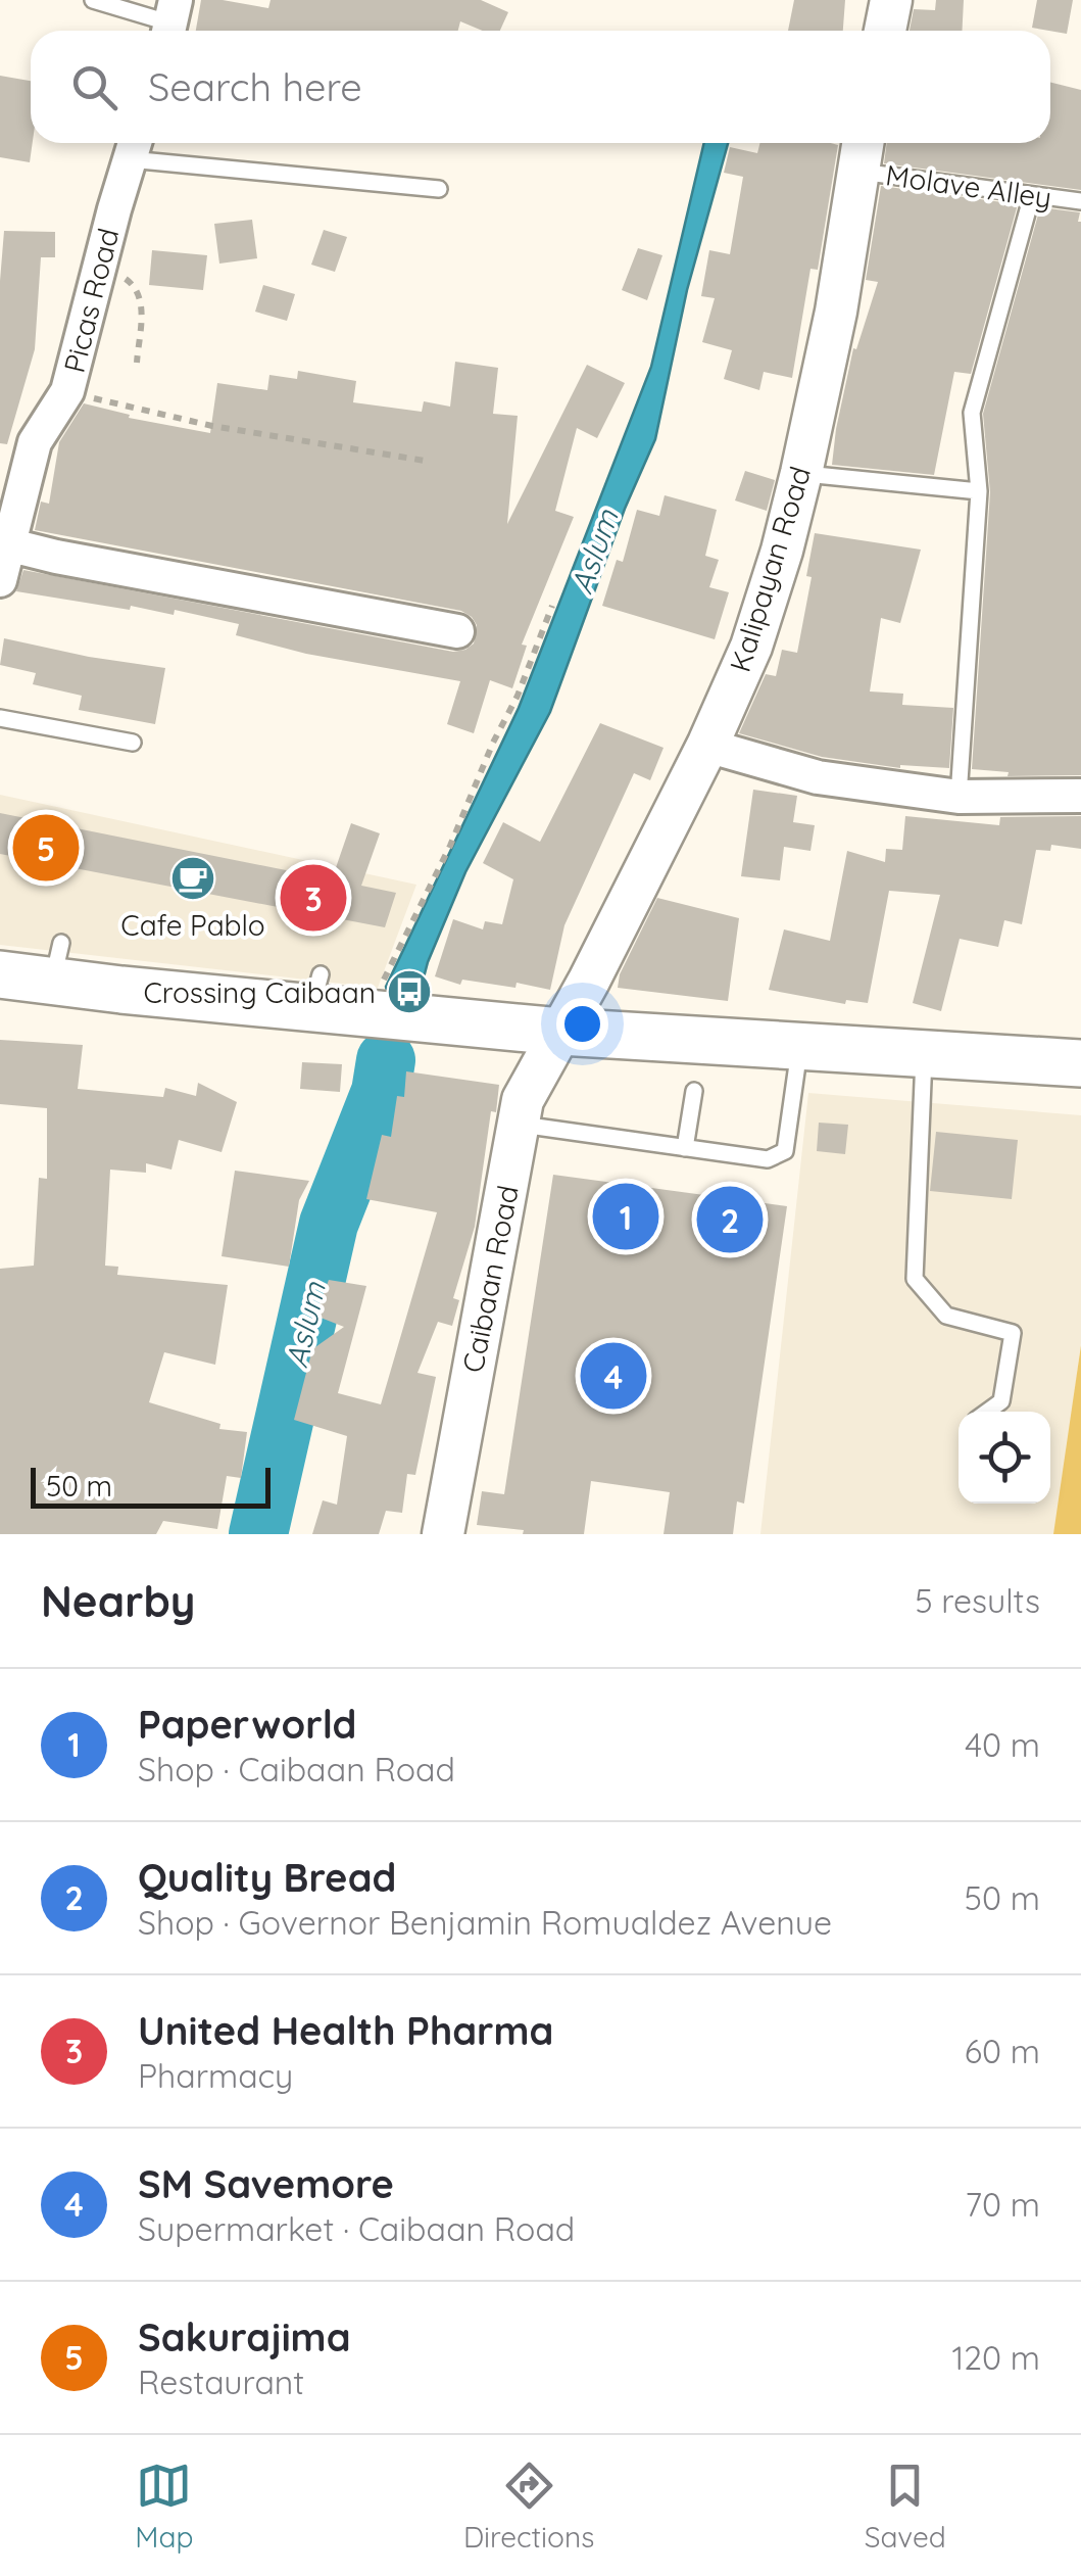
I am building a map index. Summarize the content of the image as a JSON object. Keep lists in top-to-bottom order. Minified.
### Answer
{"streets":{"street":["Picas Road","Kalipayan Road","Caibaan Road"],"lane":["Molave Alley"]},"crossings":[["Molave Alley","Kalipayan Road"],["Kalipayan Road","Caibaan Road"]],"water":["Aslum"],"places":{"cafe":["Cafe Pablo"],"bus stop":["Crossing Caibaan"]},"scale_bar":"50 m","page":{"search":"Search here","pins":["5","3","1","2","4"],"scale":"50 m","heading":["Nearby","5 results"],"list":[{"mark":"1","name":"Paperworld","note":"Shop · Caibaan Road","value":"40 m"},{"mark":"2","name":"Quality Bread","note":"Shop · Governor Benjamin Romualdez Avenue","value":"50 m"},{"mark":"3","name":"United Health Pharma","note":"Pharmacy","value":"60 m"},{"mark":"4","name":"SM Savemore","note":"Supermarket · Caibaan Road","value":"70 m"},{"mark":"5","name":"Sakurajima","note":"Restaurant","value":"120 m"}],"nav":["Map","Directions","Saved"]}}
